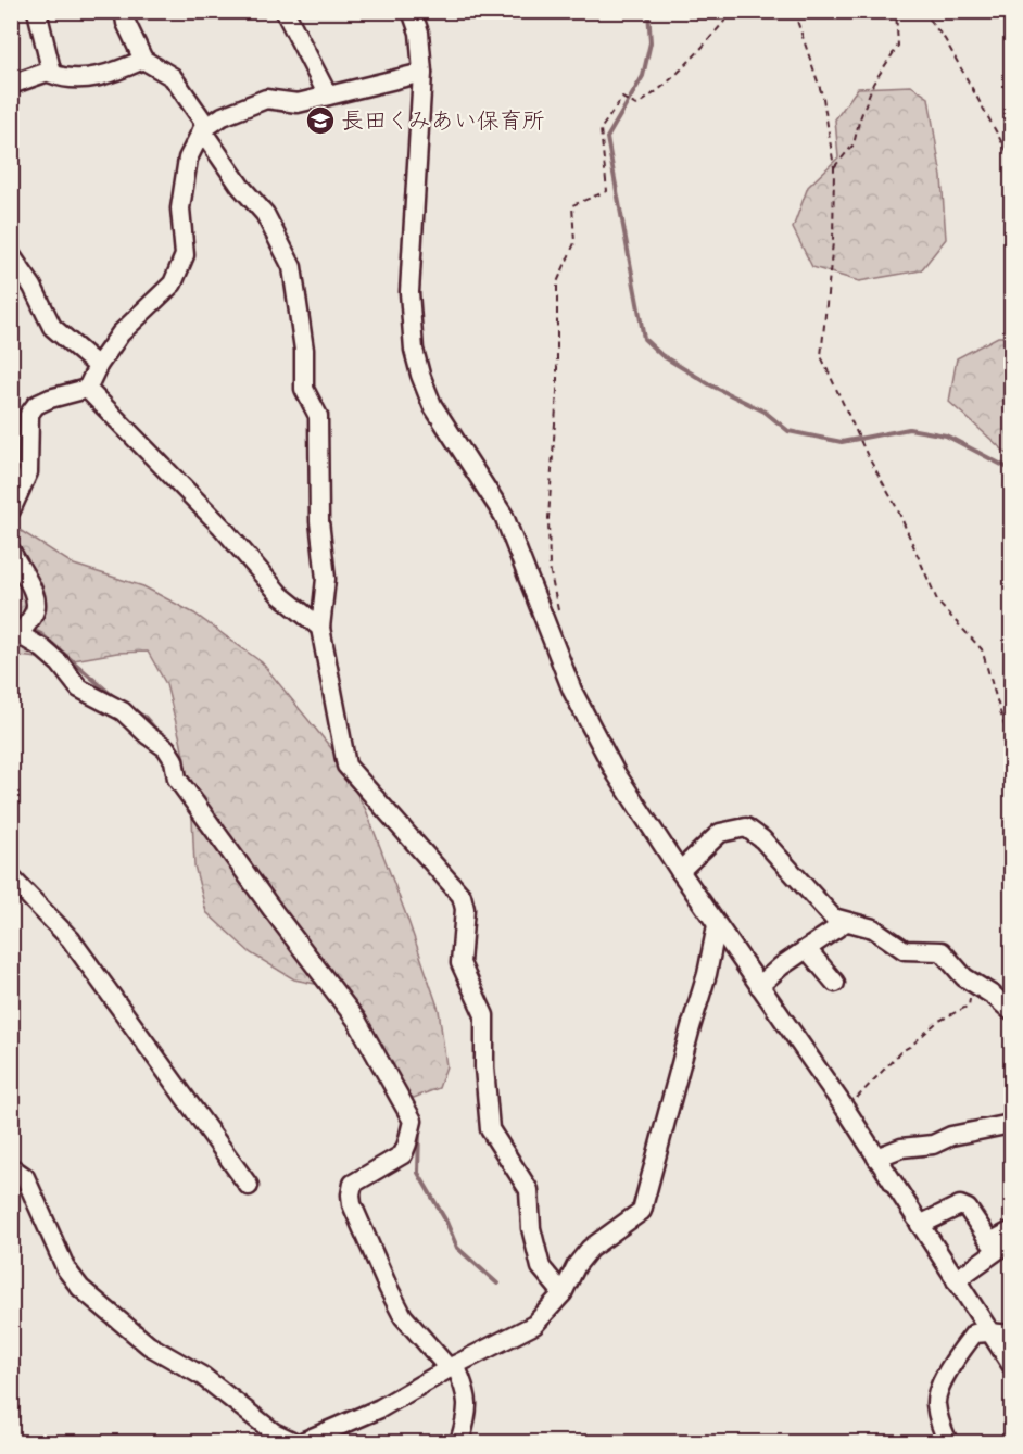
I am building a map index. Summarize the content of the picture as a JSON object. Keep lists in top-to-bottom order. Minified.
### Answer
{"places":{"school or university":["長田くみあい保育所"]}}
